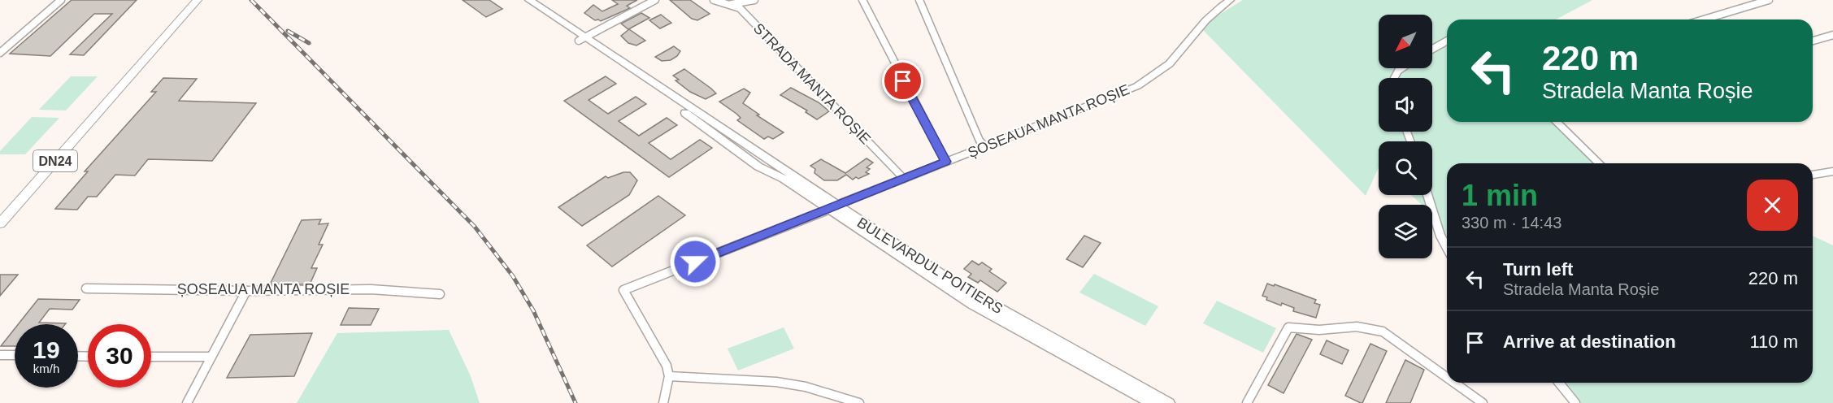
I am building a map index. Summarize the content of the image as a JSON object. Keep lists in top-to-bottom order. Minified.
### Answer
{"streets":{"main road":["ȘOSEAUA MANTA ROȘIE","DN24","BULEVARDUL POITIERS"],"street":["STRADA MANTA ROȘIE"]},"crossings":[["STRADA MANTA ROȘIE","ȘOSEAUA MANTA ROȘIE"],["ȘOSEAUA MANTA ROȘIE","BULEVARDUL POITIERS"]],"north":"bottom left","page":{"turn":["220 m","Stradela Manta Roșie"],"heading":["1 min","330 m · 14:43"],"list":[{"name":"Turn left","note":"Stradela Manta Roșie","value":"220 m"},{"name":"Arrive at destination","value":"110 m"}],"speed":"19 km/h","limit":"30"}}
